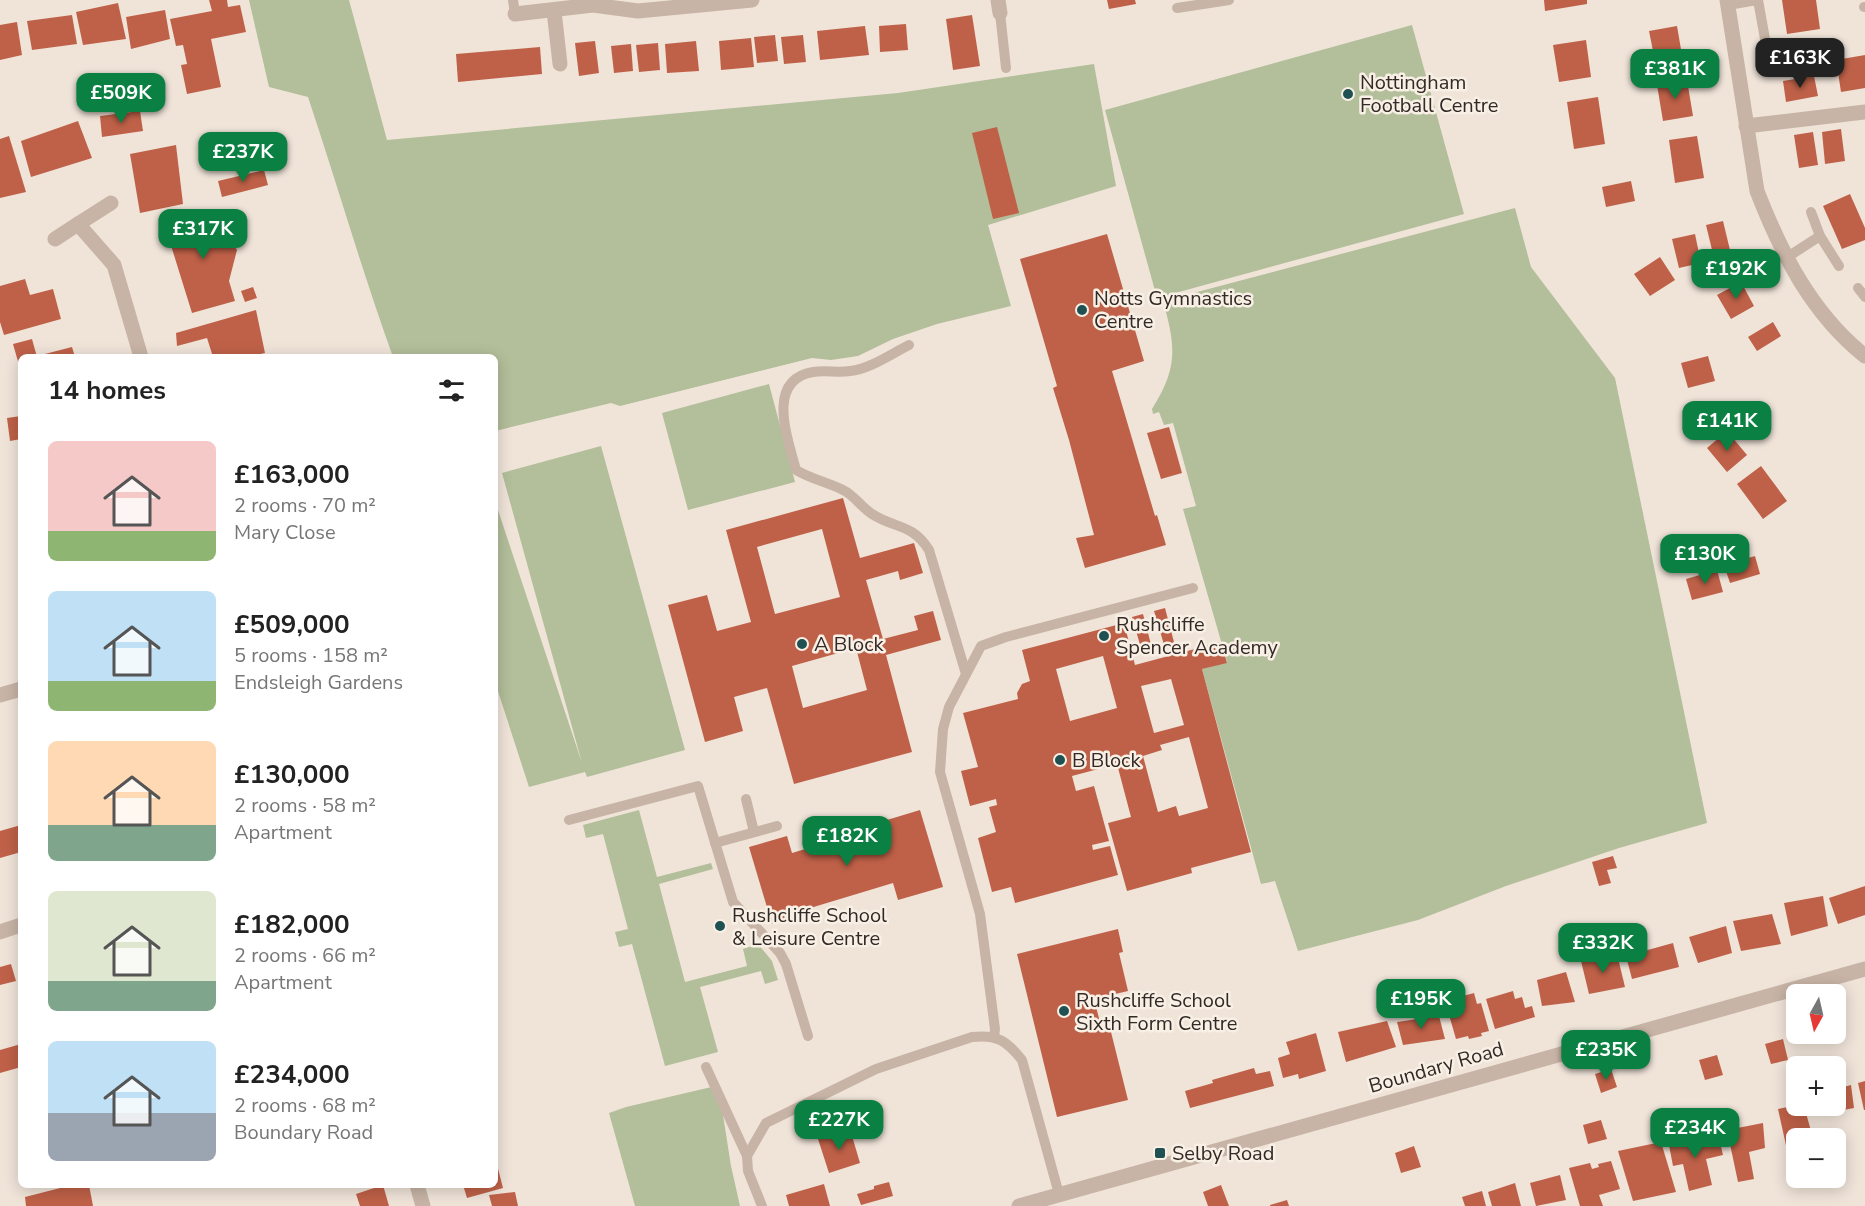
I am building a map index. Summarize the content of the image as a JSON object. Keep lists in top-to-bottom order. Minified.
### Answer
{"streets":{"street":["Boundary Road"]},"places":{"other":["Nottingham Football Centre","Notts Gymnastics Centre","Rushcliffe Spencer Academy","A Block","B Block","Rushcliffe School & Leisure Centre","Rushcliffe School Sixth Form Centre"],"transit":["Selby Road"]},"north":"bottom","page":{"price":["£163K","£381K","£509K","£237K","£317K","£192K","£141K","£130K","£182K","£332K","£195K","£235K","£227K","£234K"],"heading":"14 homes","list":[{"name":"£163,000","note":"2 rooms · 70 m² · Mary Close"},{"name":"£509,000","note":"5 rooms · 158 m² · Endsleigh Gardens"},{"name":"£130,000","note":"2 rooms · 58 m² · Apartment"},{"name":"£182,000","note":"2 rooms · 66 m² · Apartment"},{"name":"£234,000","note":"2 rooms · 68 m² · Boundary Road"}],"map_buttons":["+","−"]}}
